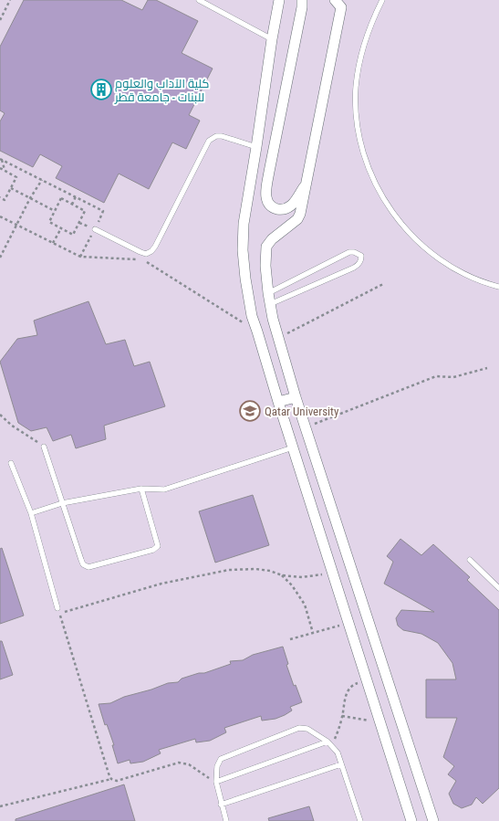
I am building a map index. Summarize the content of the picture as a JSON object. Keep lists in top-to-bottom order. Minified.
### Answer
{"places":{"building":["كلية الآداب والعلوم للبنات - جامعة قطر"],"school or university":["Qatar University"]}}
